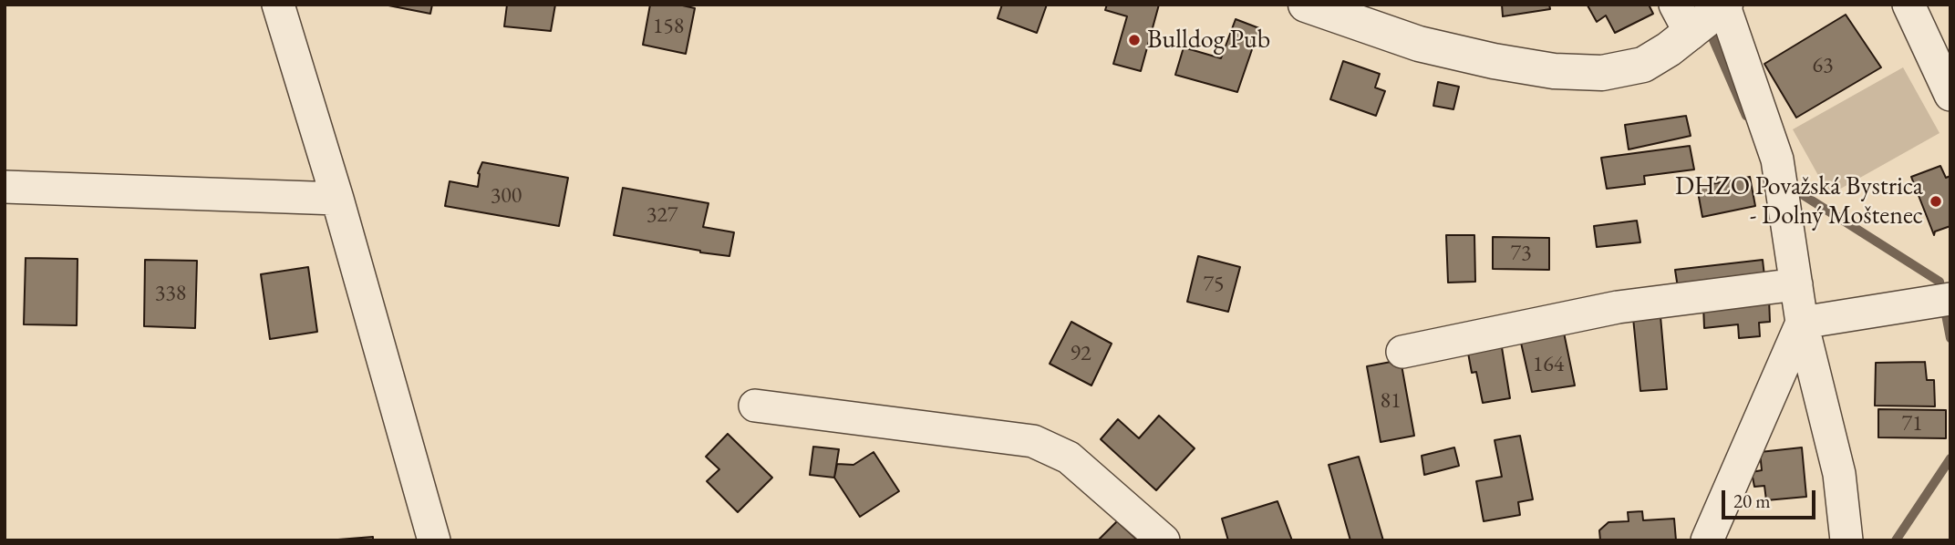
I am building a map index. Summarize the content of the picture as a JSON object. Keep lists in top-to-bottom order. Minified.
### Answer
{"places":["Bulldog Pub","DHZO Považská Bystrica - Dolný Moštenec"],"house_numbers":["158","63","300","327","73","75","338","92","164","81","71"],"scale_bar":"20 m"}
